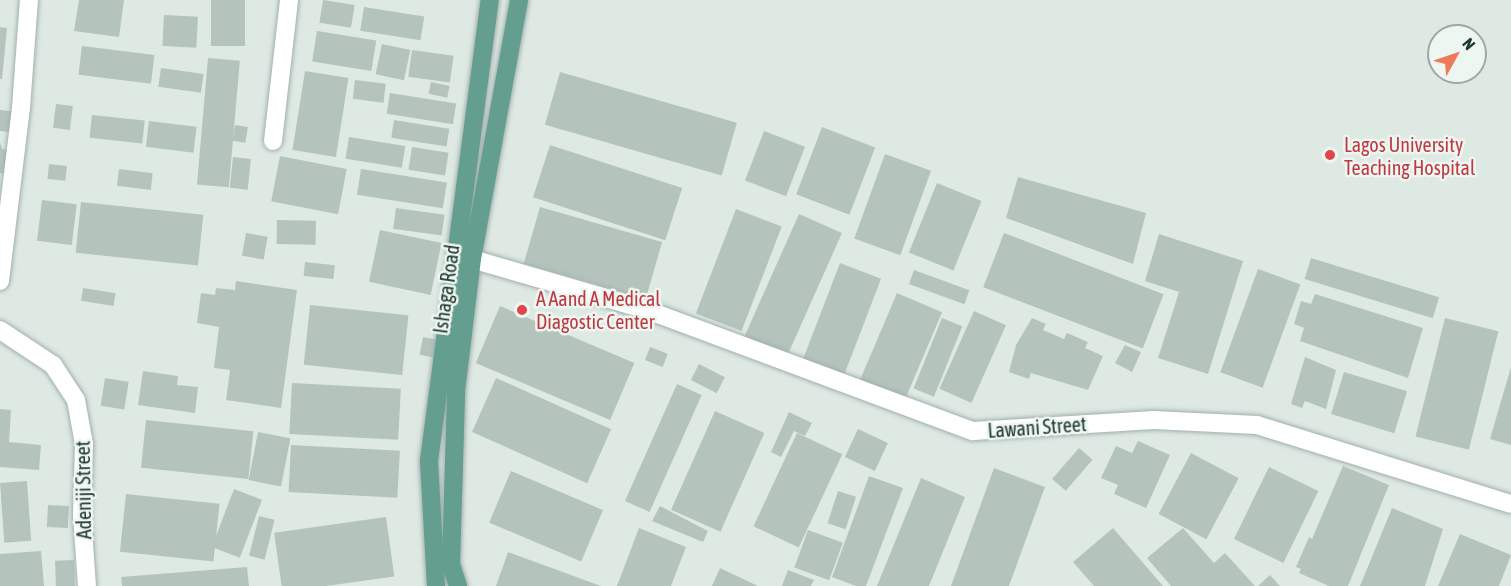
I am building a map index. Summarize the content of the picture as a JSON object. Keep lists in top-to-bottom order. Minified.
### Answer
{"streets":{"main road":["Ishaga Road"],"street":["Lawani Street","Adeniji Street"]},"crossings":[["Ishaga Road","Lawani Street"]],"places":["Lagos University Teaching Hospital","A Aand A Medical Diagostic Center"],"north":"top right"}
